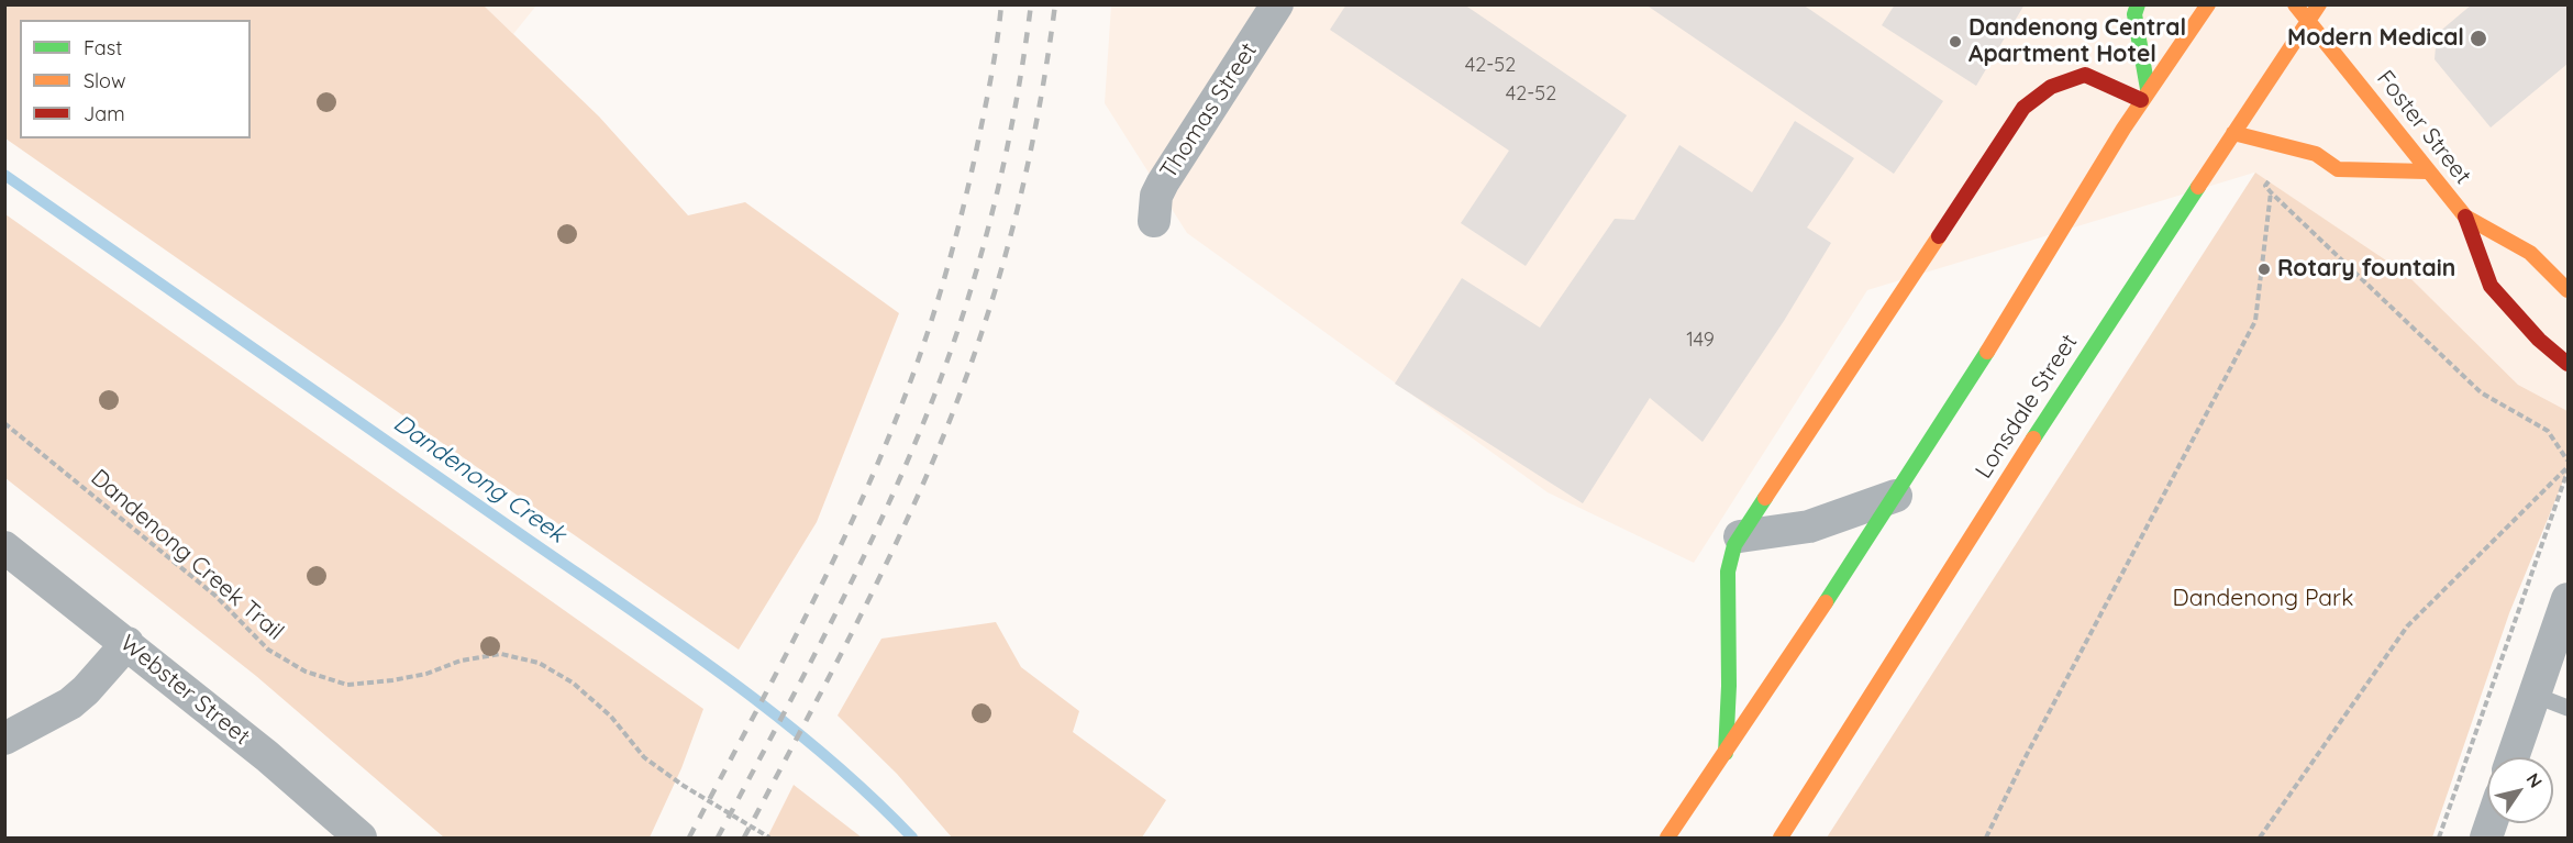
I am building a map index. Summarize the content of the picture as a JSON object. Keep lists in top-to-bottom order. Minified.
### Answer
{"streets":{"main road":["Foster Street","Lonsdale Street"],"street":["Thomas Street","Webster Street"],"path":["Dandenong Creek Trail"]},"crossings":[["Foster Street","Lonsdale Street"]],"water":["Dandenong Creek"],"parks":["Dandenong Park"],"places":["Modern Medical","Dandenong Central Apartment Hotel","Rotary fountain"],"house_numbers":["42-52","42-52","149"],"legend":["Fast","Slow","Jam"],"north":"top right"}
